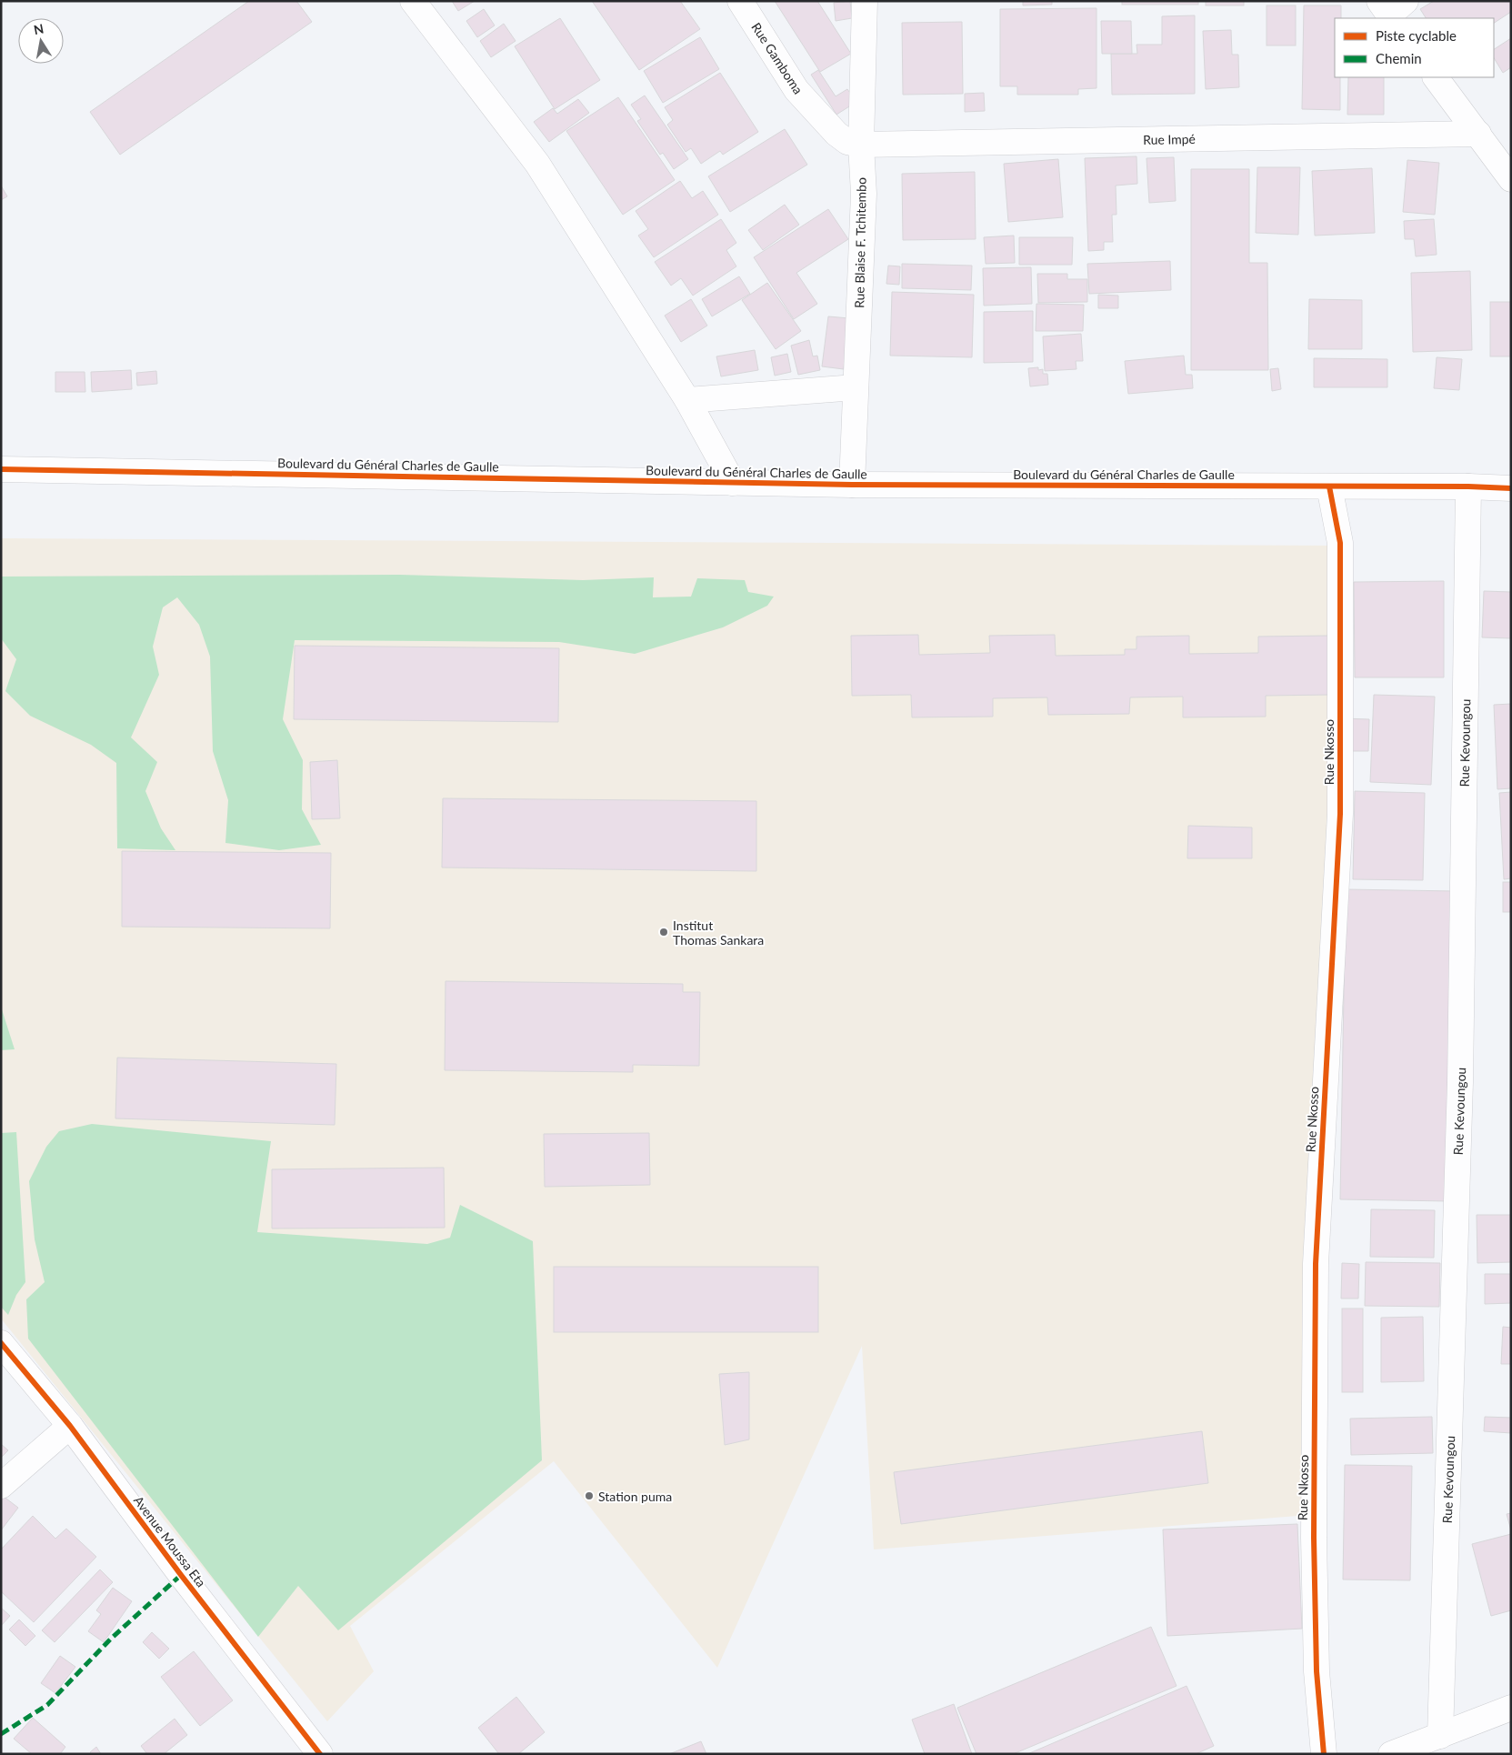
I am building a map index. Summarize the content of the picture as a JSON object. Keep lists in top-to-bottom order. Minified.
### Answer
{"streets":{"street":["Rue Gamboma","Rue Impé","Rue Blaise F. Tchitembo","Boulevard du Général Charles de Gaulle","Rue Kevoungou","Rue Nkosso","Avenue Moussa Eta"]},"crossings":[["Rue Gamboma","Rue Impé"],["Rue Gamboma","Rue Blaise F. Tchitembo"],["Rue Impé","Rue Blaise F. Tchitembo"],["Rue Blaise F. Tchitembo","Boulevard du Général Charles de Gaulle"],["Boulevard du Général Charles de Gaulle","Rue Kevoungou"],["Boulevard du Général Charles de Gaulle","Rue Nkosso"]],"places":["Institut Thomas Sankara","Station puma"],"legend":["Piste cyclable","Chemin"],"north":"top"}
